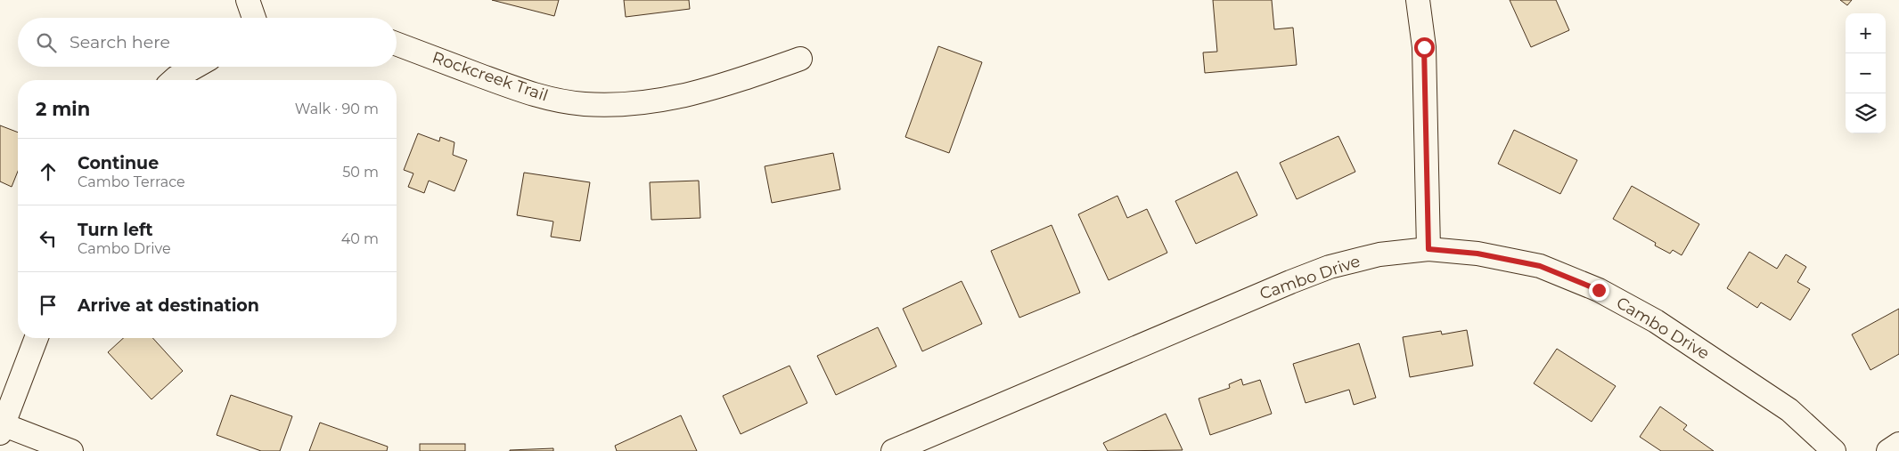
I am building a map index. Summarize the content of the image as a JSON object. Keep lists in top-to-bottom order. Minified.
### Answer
{"streets":{"street":["Rockcreek Trail","Cambo Drive"]},"page":{"map_buttons":["+","−"],"search":"Search here","heading":["2 min","Walk · 90 m"],"list":[["Continue","Cambo Terrace","50 m"],["Turn left","Cambo Drive","40 m"],"Arrive at destination"]}}
